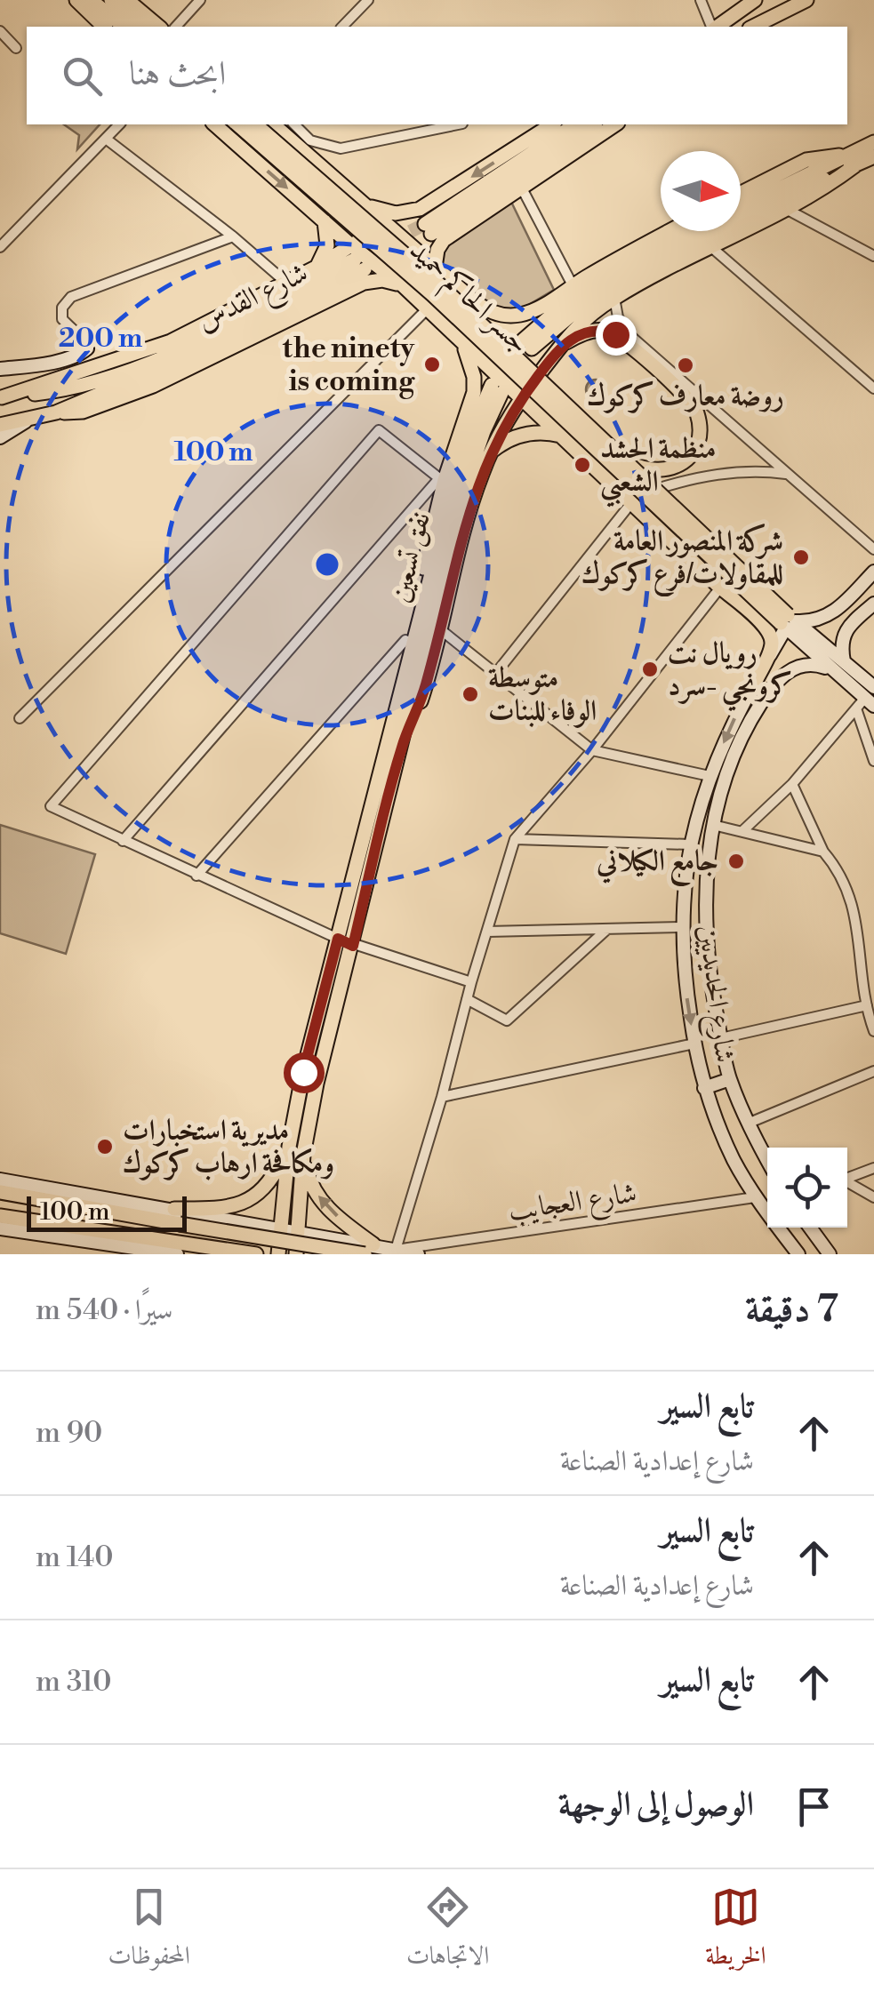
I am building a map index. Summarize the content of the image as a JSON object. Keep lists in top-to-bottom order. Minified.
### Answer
{"streets":{"main road":["شارع القدس","جسر الحاكم حميد","نفق تسعين"],"street":["شارع الحديديين","شارع العجايب"]},"crossings":[["جسر الحاكم حميد","شارع الحديديين"],["شارع الحديديين","شارع العجايب"]],"places":["the ninety is coming","روضة معارف كركوك","منظمة الحشد الشعبي","شركة المنصور العامة للمقاولات/فرع كركوك","رويال نت كرونجي -سرد","متوسطة الوفاء للبنات","جامع الكيلاني","مديرية استخبارات ومكافحة ارهاب كركوك"],"scale_bar":"100 m","north":"right","page":{"search":"ابحث هنا","scale":"100 m","heading":["7 دقيقة","سيرًا · 540 m"],"list":[["تابع السير","شارع إعدادية الصناعة","90 m"],["تابع السير","شارع إعدادية الصناعة","140 m"],["تابع السير","310 m"],"الوصول إلى الوجهة"],"nav":["الخريطة","الاتجاهات","المحفوظات"]},"rings":["200 m","100 m"]}
